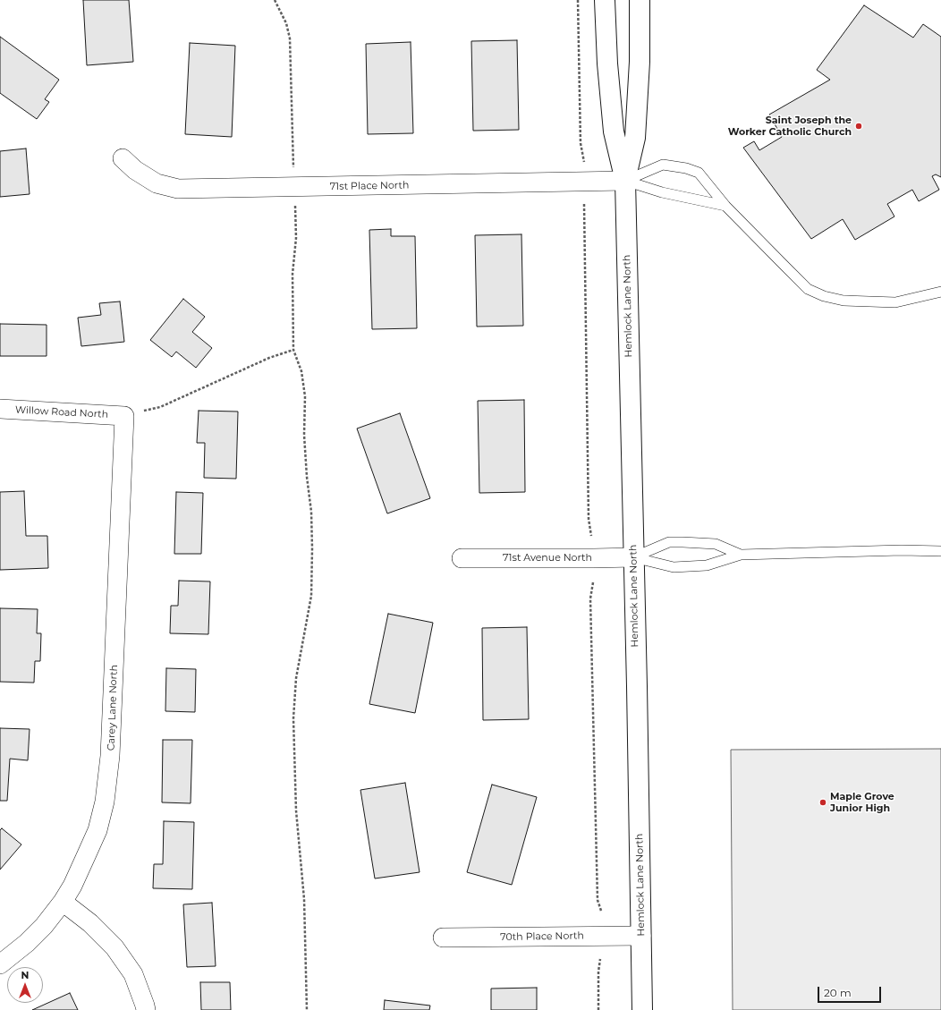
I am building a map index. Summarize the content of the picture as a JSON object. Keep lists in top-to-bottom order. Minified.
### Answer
{"streets":{"main road":["Hemlock Lane North"],"street":["71st Place North","Willow Road North","71st Avenue North","Carey Lane North","70th Place North"]},"crossings":[["71st Place North","Hemlock Lane North"],["Hemlock Lane North","71st Avenue North"],["Hemlock Lane North","70th Place North"],["Willow Road North","Carey Lane North"]],"places":["Saint Joseph the Worker Catholic Church","Maple Grove Junior High"],"scale_bar":"20 m","north":"top"}
